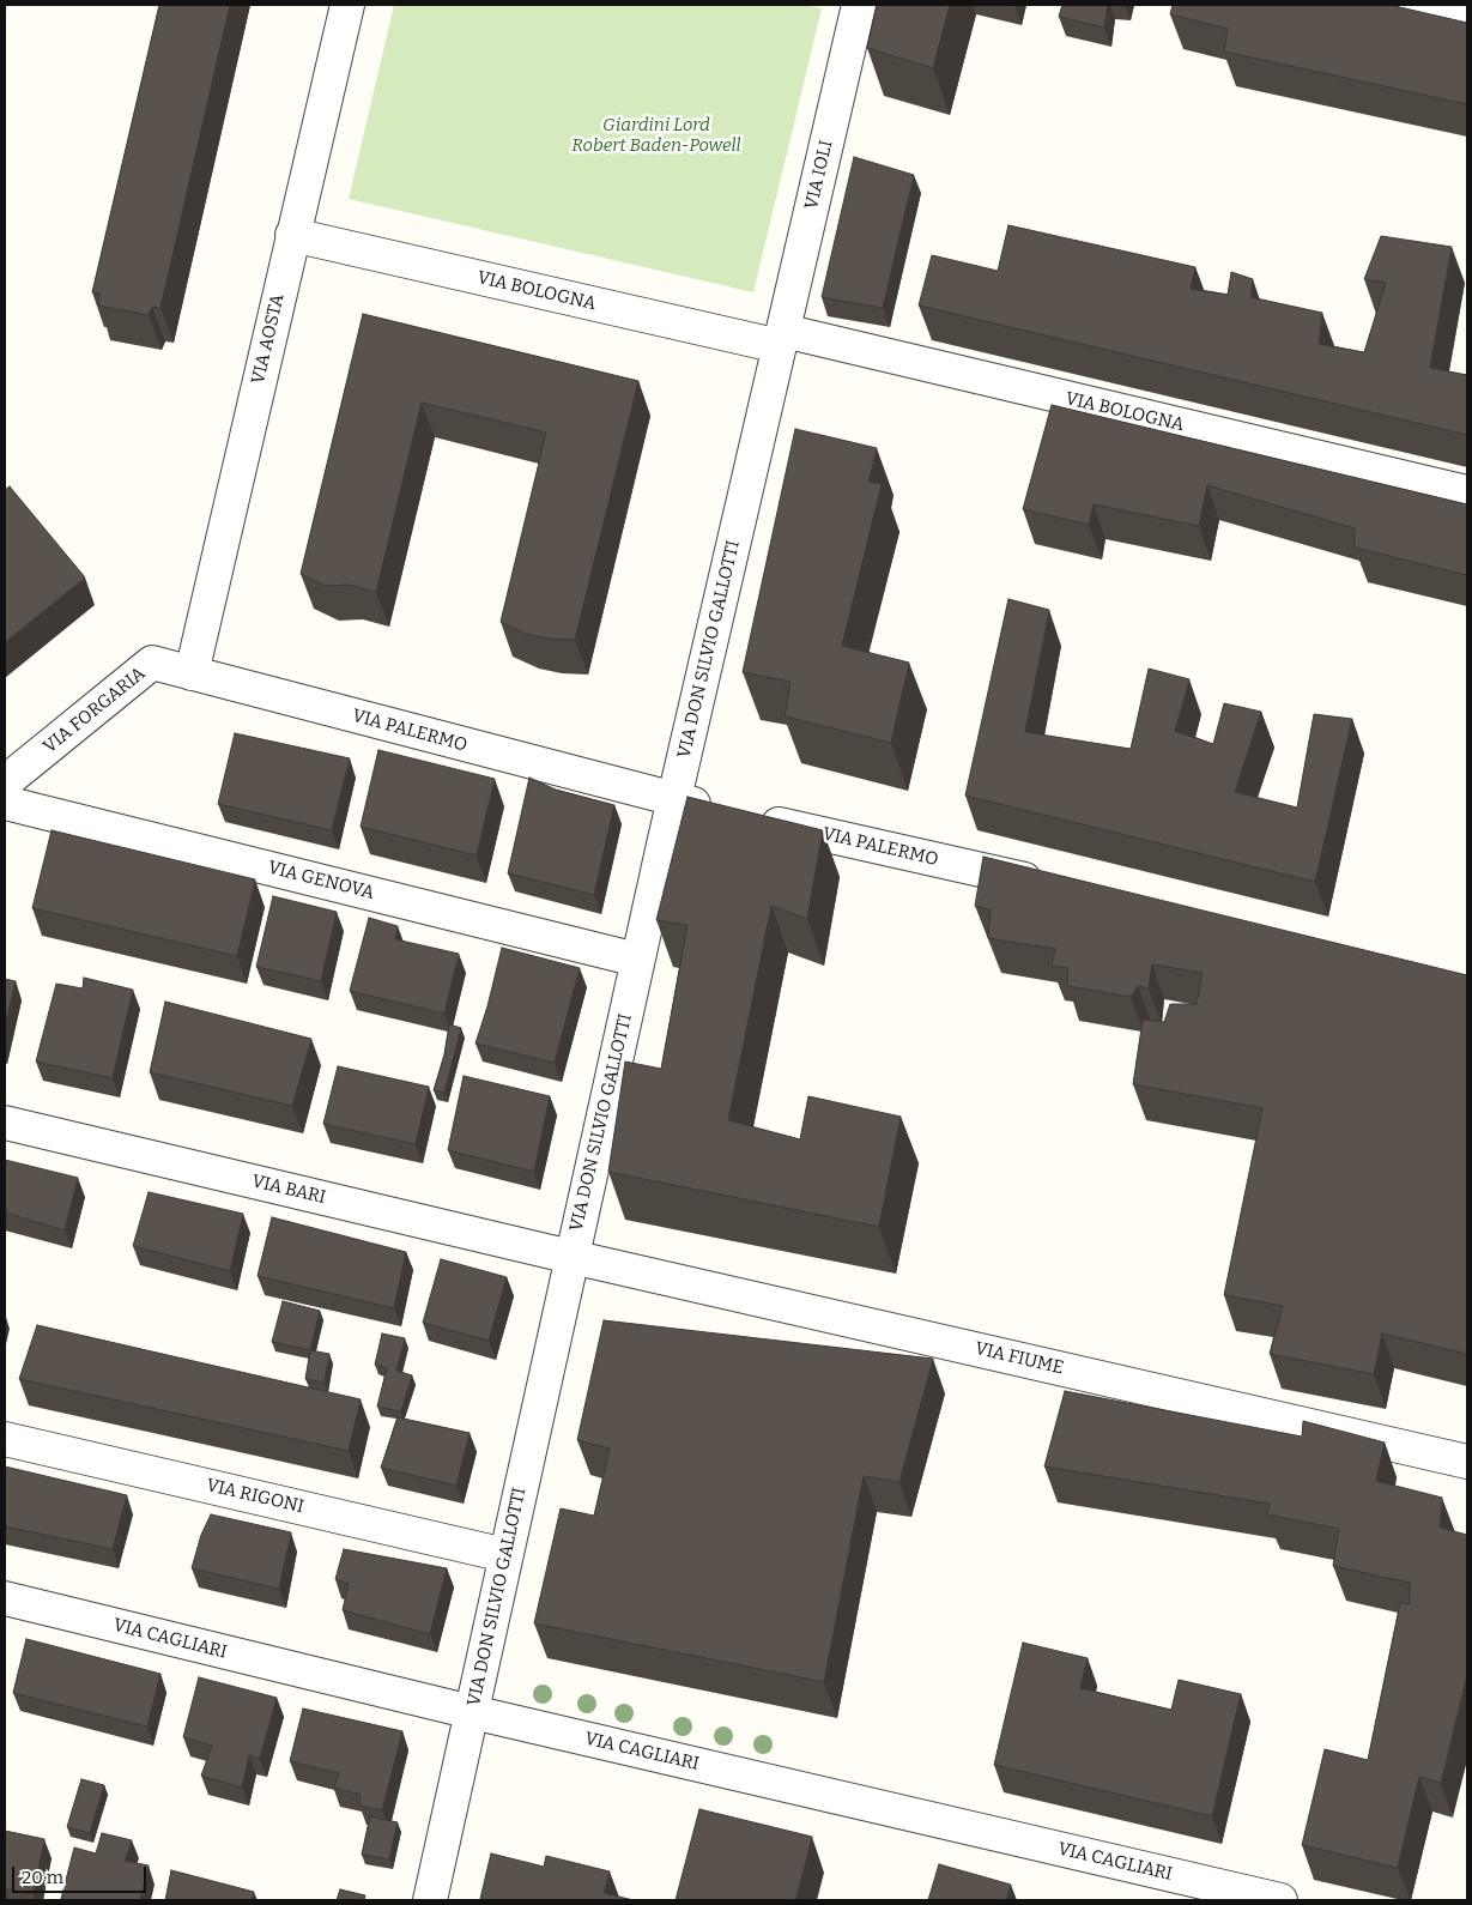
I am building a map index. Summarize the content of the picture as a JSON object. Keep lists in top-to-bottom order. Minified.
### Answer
{"streets":{"street":["VIA IOLI","VIA BOLOGNA","VIA AOSTA","VIA DON SILVIO GALLOTTI","VIA FORGARIA","VIA PALERMO","VIA GENOVA","VIA BARI","VIA FIUME","VIA RIGONI","VIA CAGLIARI"]},"crossings":[["VIA IOLI","VIA BOLOGNA"],["VIA IOLI","VIA DON SILVIO GALLOTTI"],["VIA BOLOGNA","VIA AOSTA"],["VIA BOLOGNA","VIA DON SILVIO GALLOTTI"],["VIA AOSTA","VIA FORGARIA"],["VIA AOSTA","VIA PALERMO"],["VIA DON SILVIO GALLOTTI","VIA PALERMO"],["VIA DON SILVIO GALLOTTI","VIA GENOVA"],["VIA DON SILVIO GALLOTTI","VIA BARI"],["VIA DON SILVIO GALLOTTI","VIA FIUME"],["VIA DON SILVIO GALLOTTI","VIA RIGONI"],["VIA DON SILVIO GALLOTTI","VIA CAGLIARI"],["VIA FORGARIA","VIA PALERMO"],["VIA BARI","VIA FIUME"]],"parks":["Giardini Lord Robert Baden-Powell"],"scale_bar":"20 m"}
